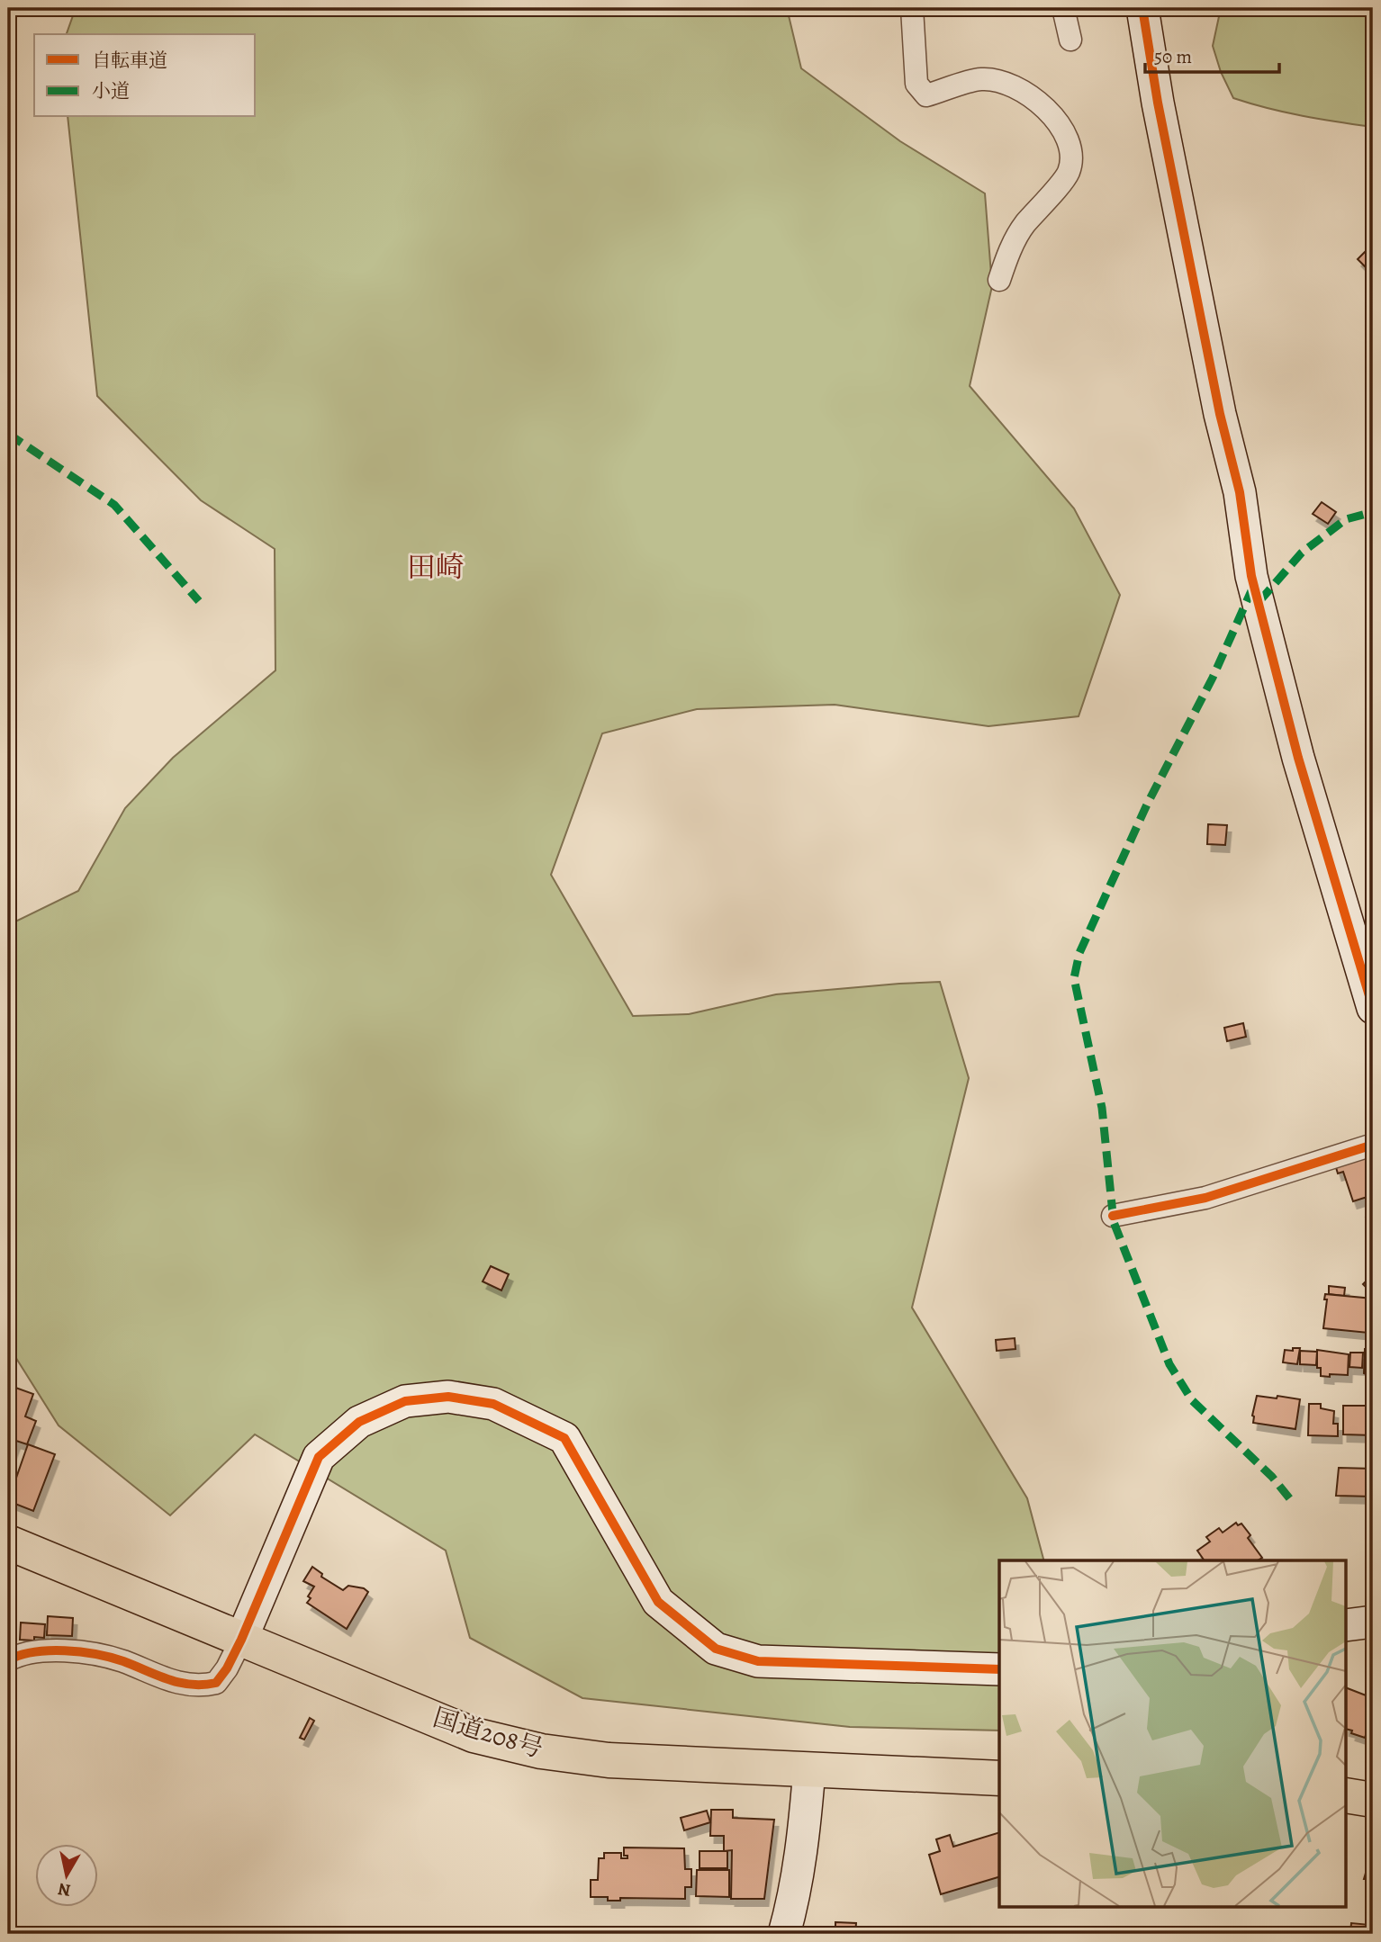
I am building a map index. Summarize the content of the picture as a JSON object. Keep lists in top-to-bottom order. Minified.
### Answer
{"streets":{"highway":["国道208号"]},"districts":["田崎"],"legend":["自転車道","小道"],"scale_bar":"50 m","north":"bottom"}
